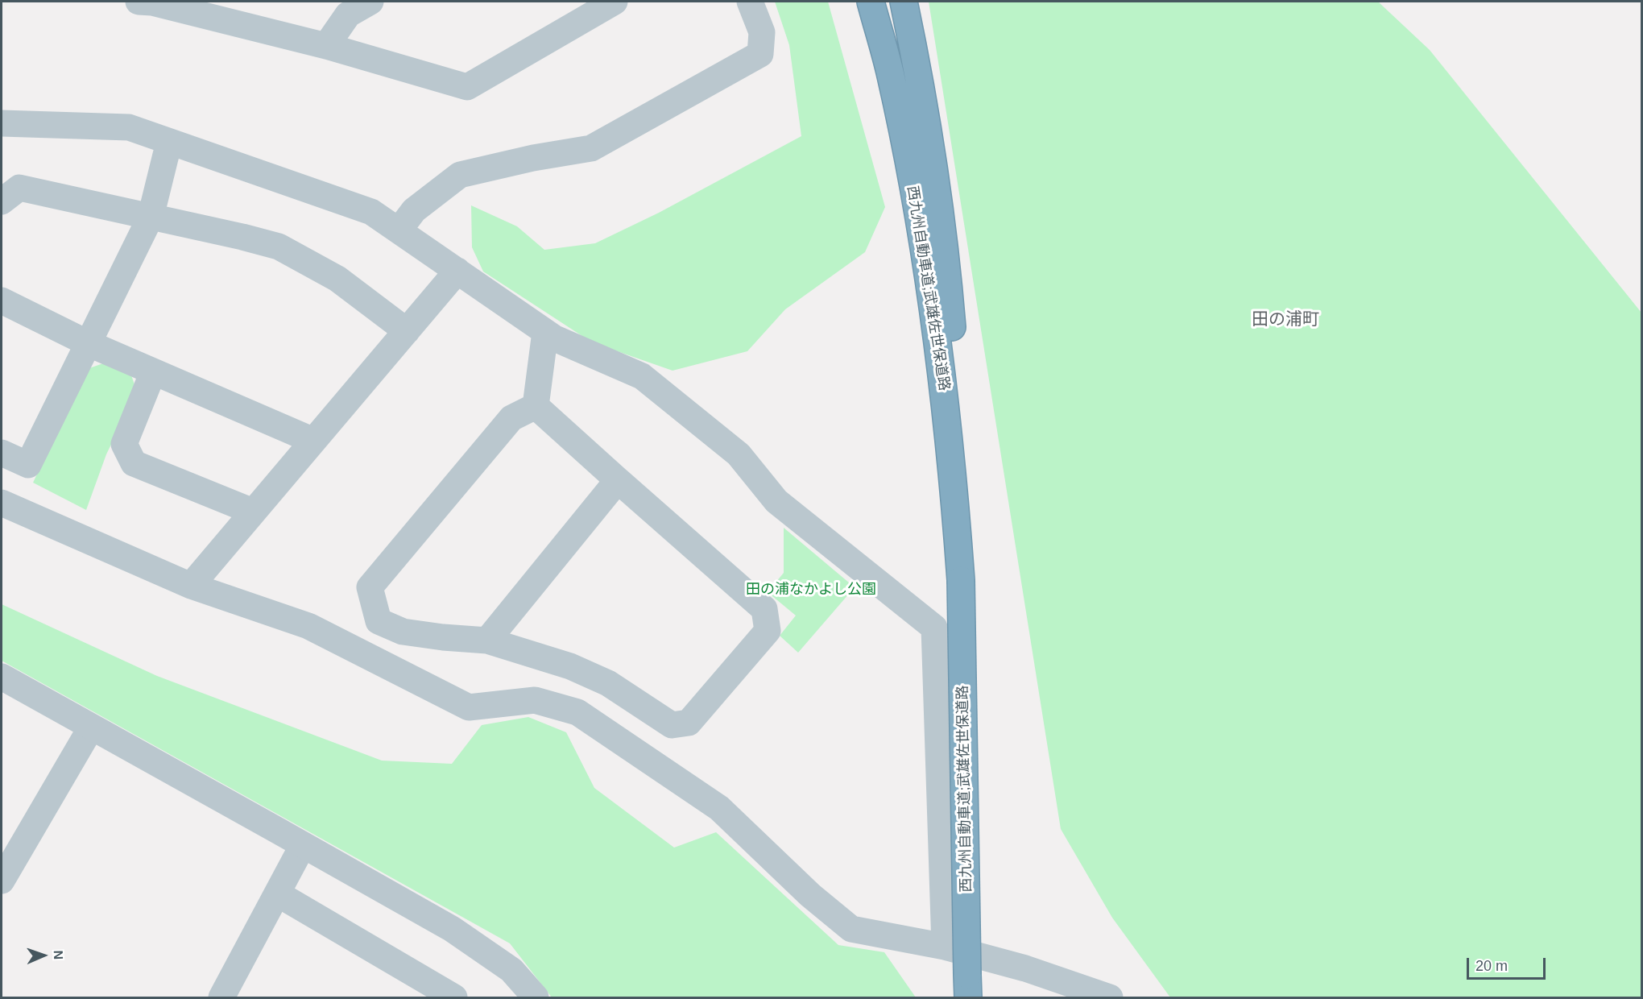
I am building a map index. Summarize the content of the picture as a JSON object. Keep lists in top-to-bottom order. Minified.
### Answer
{"streets":{"highway":["西九州自動車道;武雄佐世保道路"]},"districts":["田の浦町"],"parks":["田の浦なかよし公園"],"scale_bar":"20 m","north":"right"}
